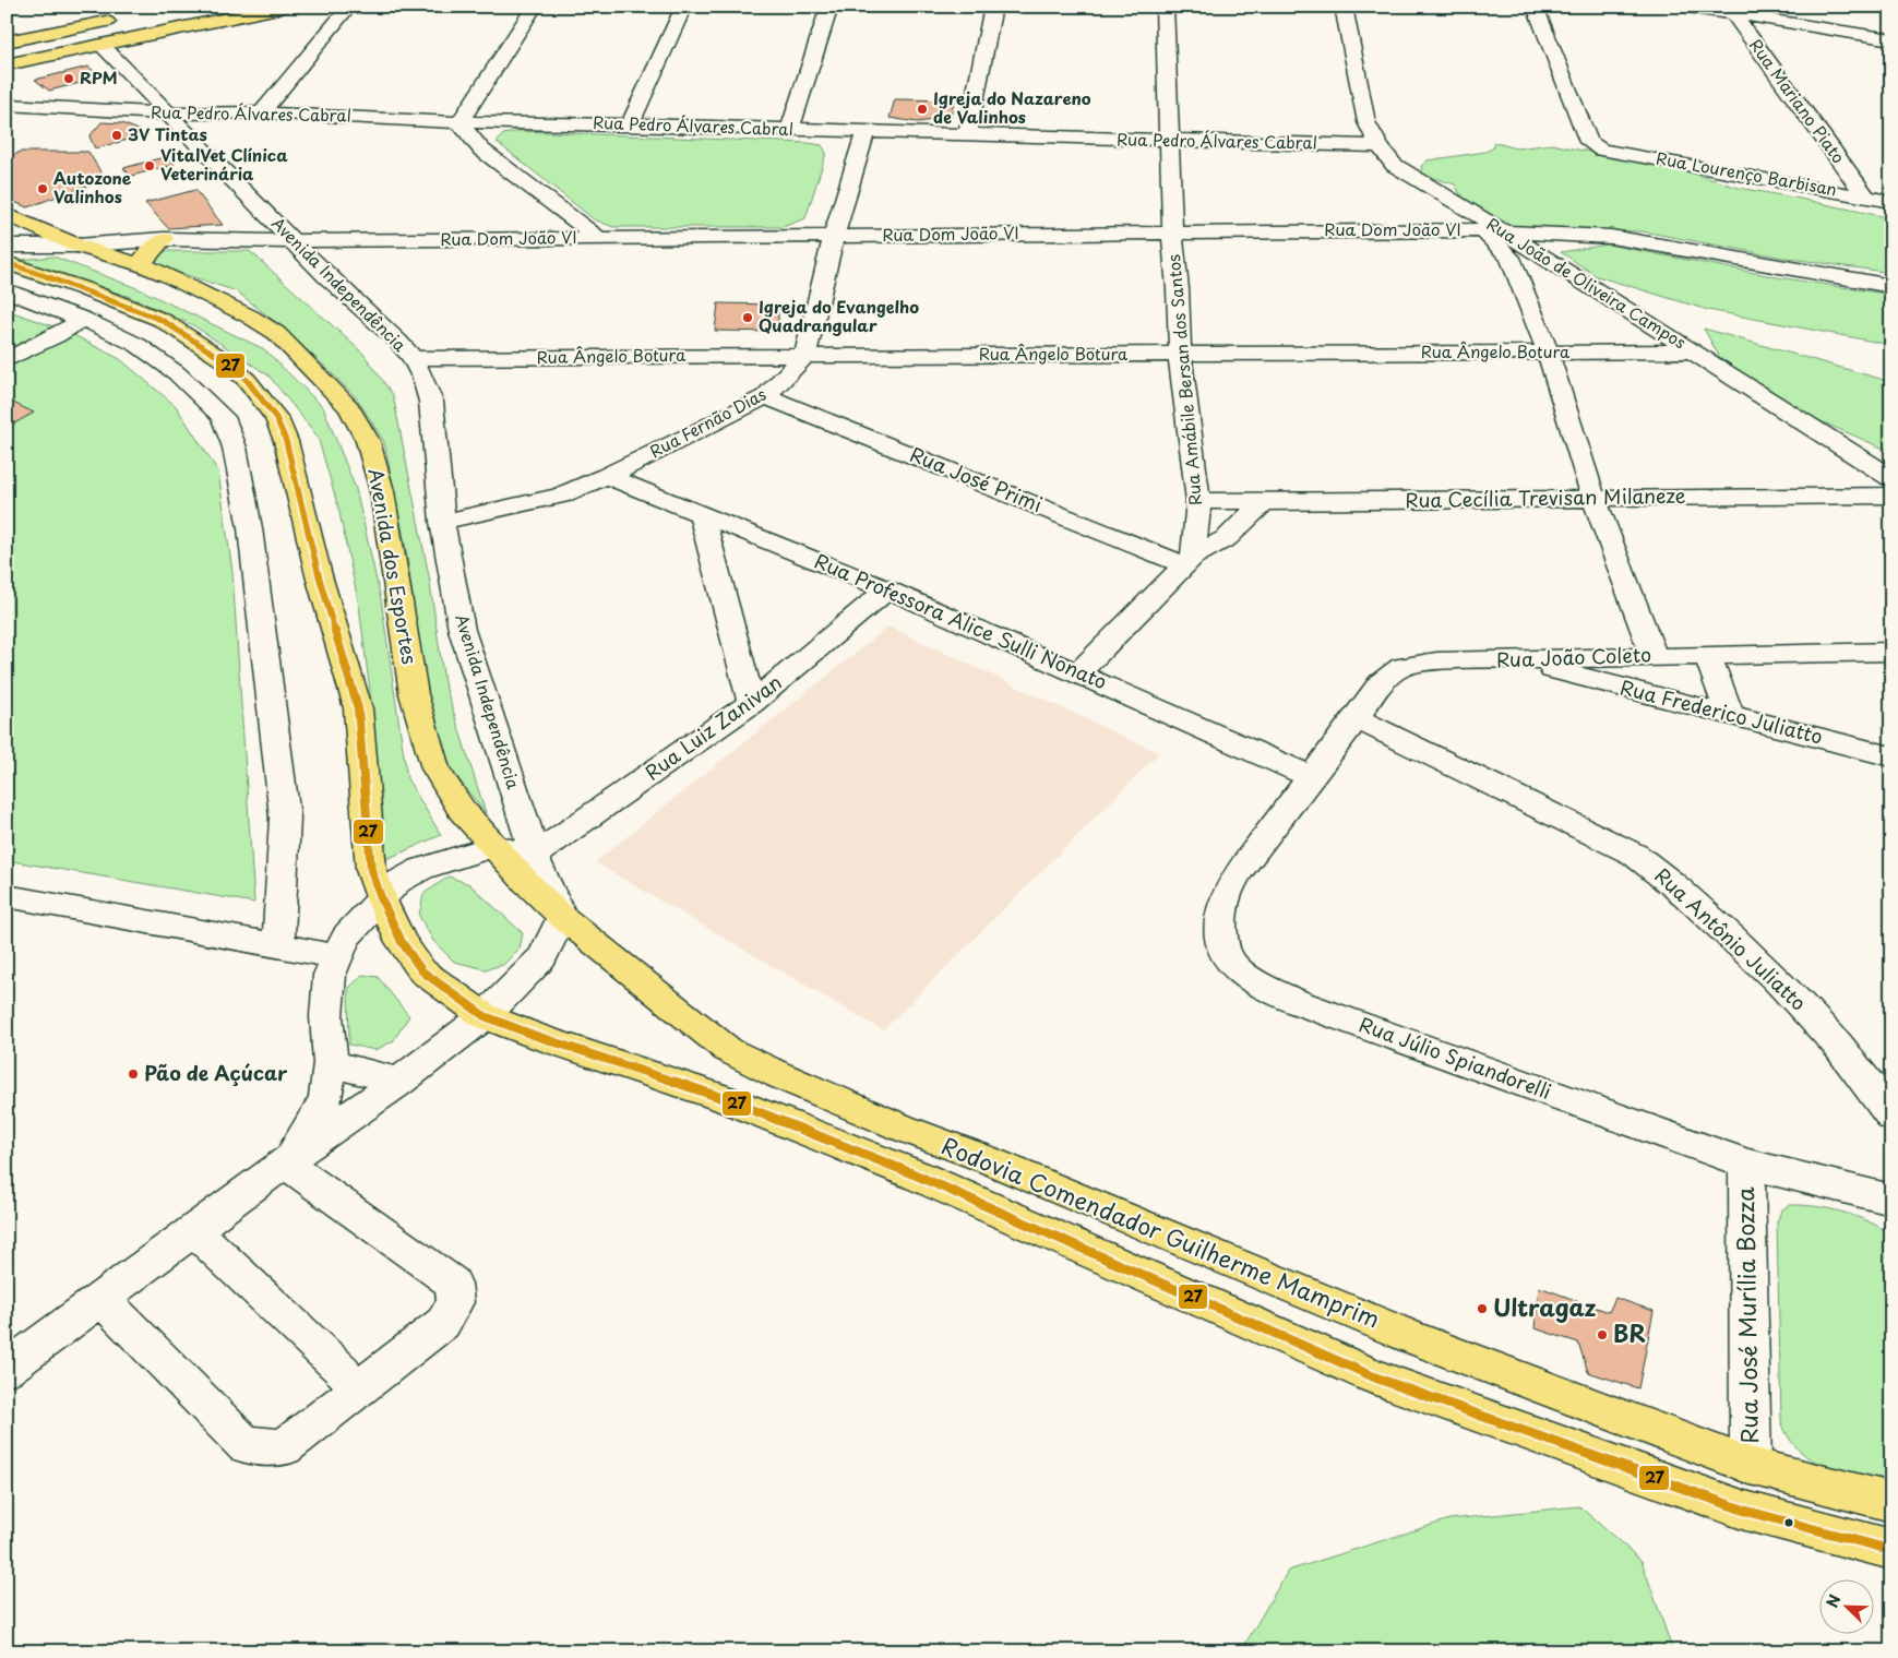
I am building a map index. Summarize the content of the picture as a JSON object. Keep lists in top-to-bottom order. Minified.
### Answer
{"streets":{"main road":["Avenida Independência","Avenida dos Esportes","Rodovia Comendador Guilherme Mamprim"],"street":["Rua Mariano Piato","Rua Pedro Álvares Cabral","Rua Lourenço Barbisan","Rua Dom João VI","Rua João de Oliveira Campos","Rua Ângelo Botura","Rua Amábile Bersan dos Santos","Rua Fernão Dias","Rua José Primi","Rua Cecília Trevisan Milaneze","Rua Professora Alice Sulli Nonato","Rua João Coleto","Rua Frederico Juliatto","Rua Luiz Zanivan","Rua Antônio Juliatto","Rua Júlio Spiandorelli","Rua José Murília Bozza"]},"crossings":[["Rua Mariano Piato","Rua Lourenço Barbisan"],["Rua Pedro Álvares Cabral","Rua João de Oliveira Campos"],["Rua Pedro Álvares Cabral","Avenida Independência"],["Rua Pedro Álvares Cabral","Rua Amábile Bersan dos Santos"],["Rua Pedro Álvares Cabral","Rua Fernão Dias"],["Rua Dom João VI","Rua João de Oliveira Campos"],["Rua Dom João VI","Avenida Independência"],["Rua Dom João VI","Rua Amábile Bersan dos Santos"],["Rua Dom João VI","Rua Fernão Dias"],["Rua Dom João VI","Avenida dos Esportes"],["Rua João de Oliveira Campos","Rua Ângelo Botura"],["Avenida Independência","Rua Ângelo Botura"],["Avenida Independência","Rua Fernão Dias"],["Avenida Independência","Rua Luiz Zanivan"],["Rua Ângelo Botura","Rua Amábile Bersan dos Santos"],["Rua Ângelo Botura","Rua Fernão Dias"],["Rua Amábile Bersan dos Santos","Rua José Primi"],["Rua Amábile Bersan dos Santos","Rua Cecília Trevisan Milaneze"],["Rua Fernão Dias","Rua José Primi"],["Rua Fernão Dias","Rua Professora Alice Sulli Nonato"],["Avenida dos Esportes","Rodovia Comendador Guilherme Mamprim"],["Rua Professora Alice Sulli Nonato","Rua João Coleto"],["Rua Professora Alice Sulli Nonato","Rua Luiz Zanivan"],["Rua Professora Alice Sulli Nonato","Rua Júlio Spiandorelli"],["Rua João Coleto","Rua Frederico Juliatto"],["Rua João Coleto","Rua Antônio Juliatto"],["Rua João Coleto","Rua Júlio Spiandorelli"],["Rua Júlio Spiandorelli","Rua José Murília Bozza"],["Rodovia Comendador Guilherme Mamprim","Rua José Murília Bozza"]],"places":["RPM","Igreja do Nazareno de Valinhos","3V Tintas","VitalVet Clínica Veterinária","Autozone Valinhos","Igreja do Evangelho Quadrangular","Pão de Açúcar","Ultragaz","BR"],"lines":["transit line 27"],"north":"top left"}
